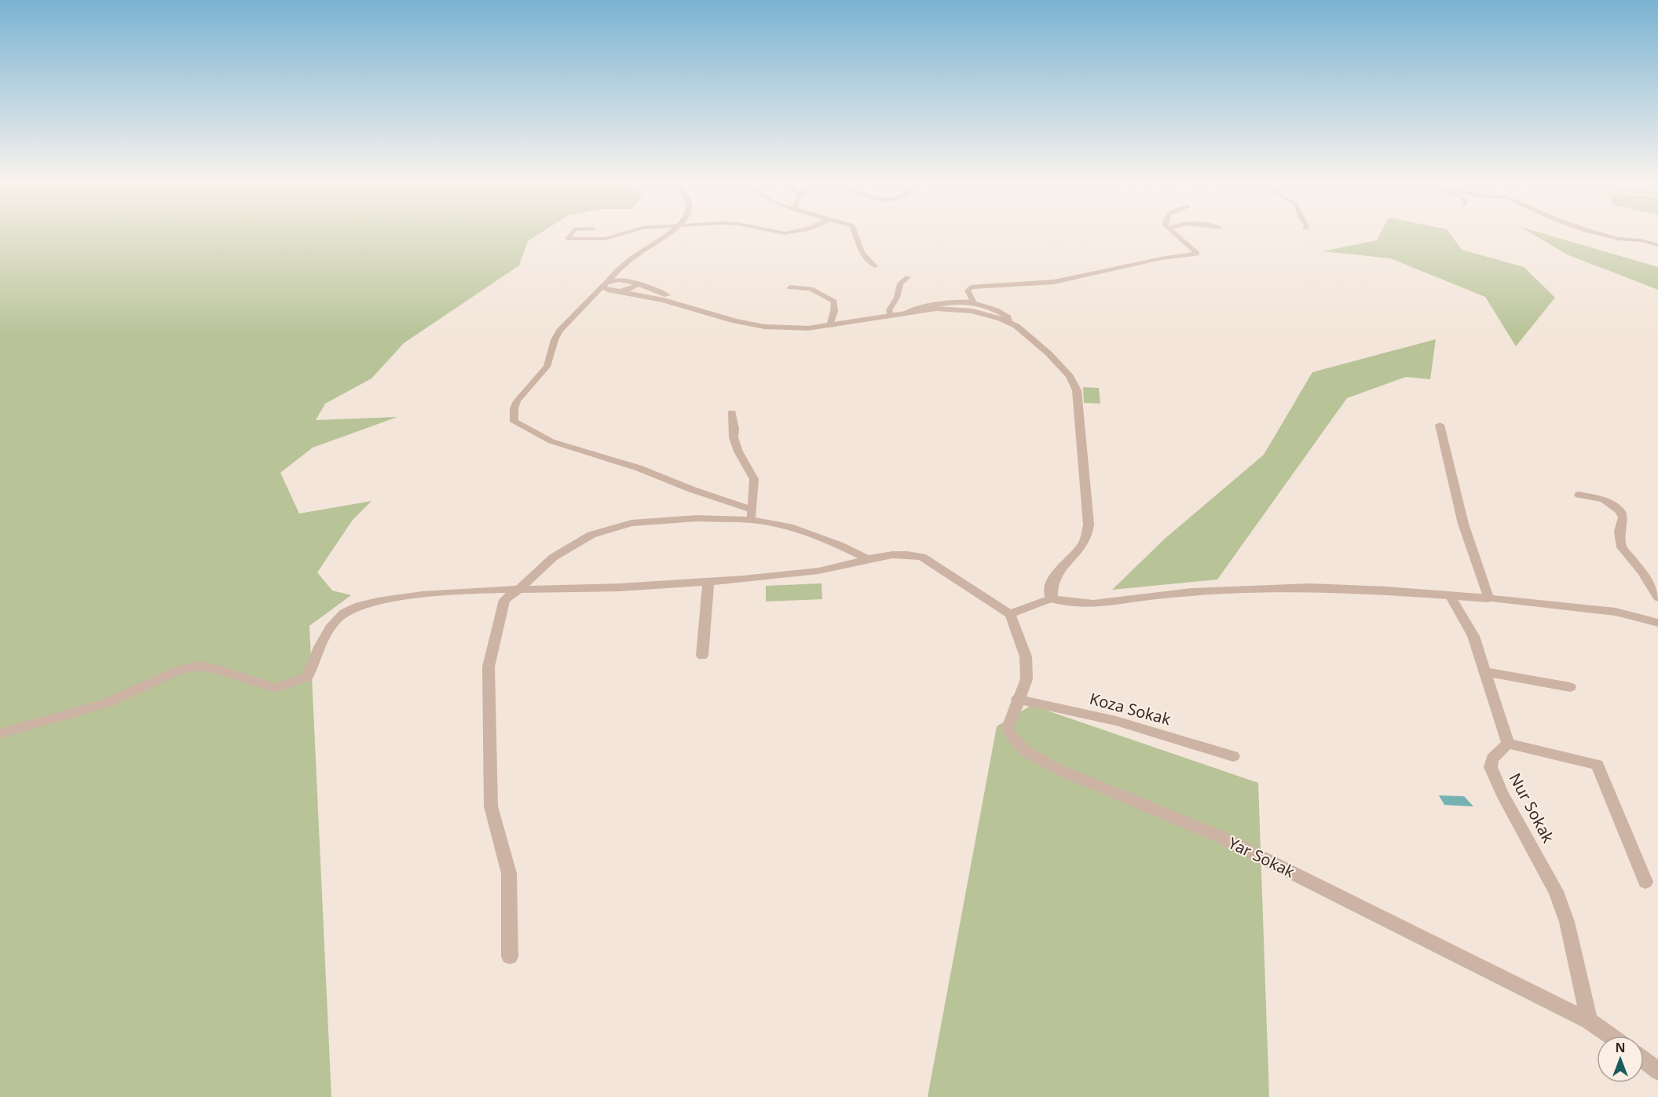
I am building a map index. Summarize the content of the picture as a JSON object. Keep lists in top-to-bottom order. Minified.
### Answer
{"streets":{"street":["Koza Sokak","Nur Sokak","Yar Sokak"]},"crossings":[["Koza Sokak","Yar Sokak"],["Nur Sokak","Yar Sokak"]],"north":"top"}
